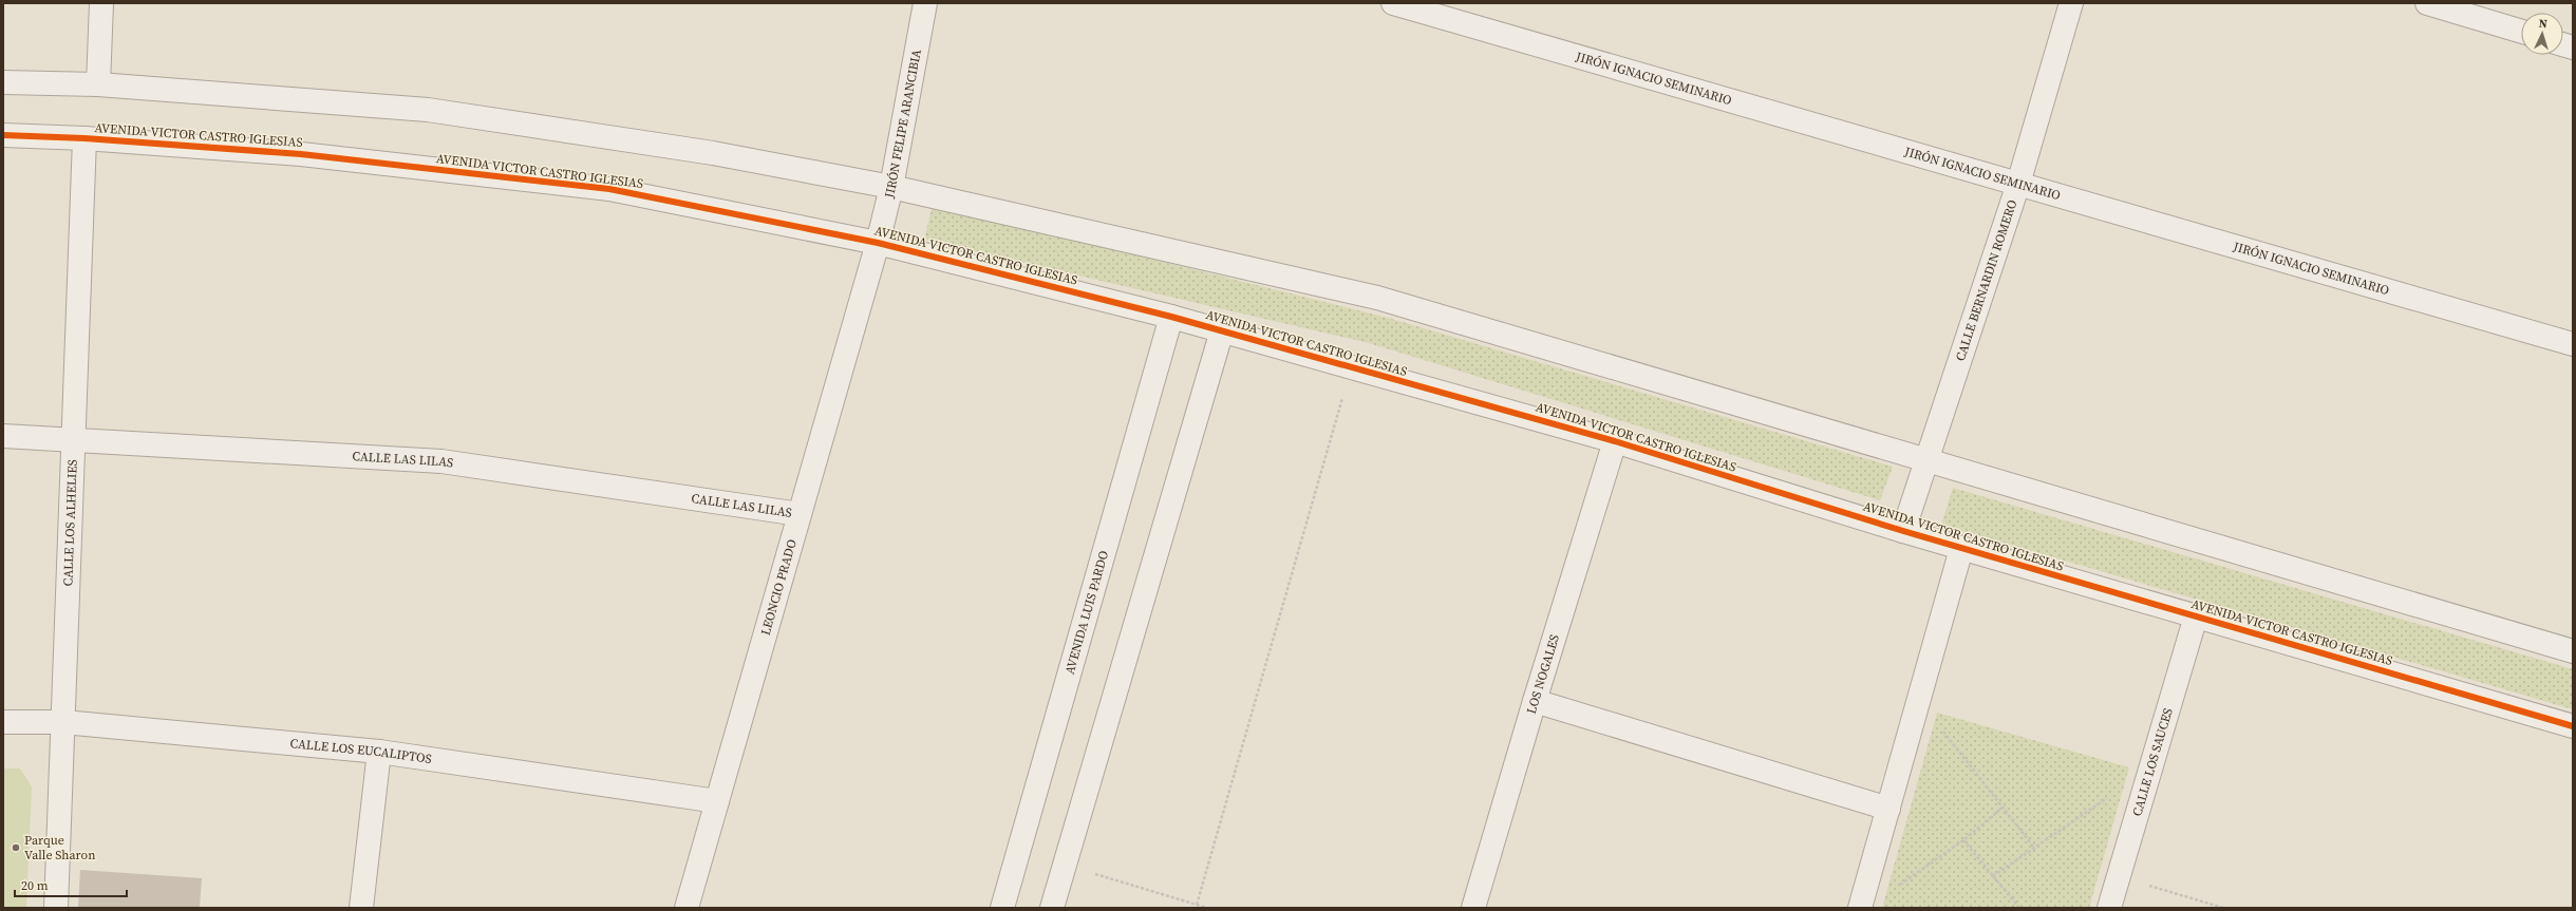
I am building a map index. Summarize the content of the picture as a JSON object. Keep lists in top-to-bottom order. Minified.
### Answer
{"streets":{"street":["JIRÓN IGNACIO SEMINARIO","JIRÓN FELIPE ARANCIBIA","AVENIDA VICTOR CASTRO IGLESIAS","CALLE BERNARDIN ROMERO","CALLE LAS LILAS","CALLE LOS ALHELIES","LEONCIO PRADO","AVENIDA LUIS PARDO","LOS NOGALES","CALLE LOS EUCALIPTOS","CALLE LOS SAUCES"]},"crossings":[["JIRÓN IGNACIO SEMINARIO","CALLE BERNARDIN ROMERO"],["JIRÓN FELIPE ARANCIBIA","AVENIDA VICTOR CASTRO IGLESIAS"],["JIRÓN FELIPE ARANCIBIA","LEONCIO PRADO"],["AVENIDA VICTOR CASTRO IGLESIAS","CALLE BERNARDIN ROMERO"],["AVENIDA VICTOR CASTRO IGLESIAS","CALLE LOS ALHELIES"],["AVENIDA VICTOR CASTRO IGLESIAS","LEONCIO PRADO"],["AVENIDA VICTOR CASTRO IGLESIAS","AVENIDA LUIS PARDO"],["AVENIDA VICTOR CASTRO IGLESIAS","LOS NOGALES"],["AVENIDA VICTOR CASTRO IGLESIAS","CALLE LOS SAUCES"],["CALLE LAS LILAS","CALLE LOS ALHELIES"],["CALLE LAS LILAS","LEONCIO PRADO"],["CALLE LOS ALHELIES","CALLE LOS EUCALIPTOS"],["LEONCIO PRADO","CALLE LOS EUCALIPTOS"]],"places":["Parque Valle Sharon"],"scale_bar":"20 m","north":"top"}
